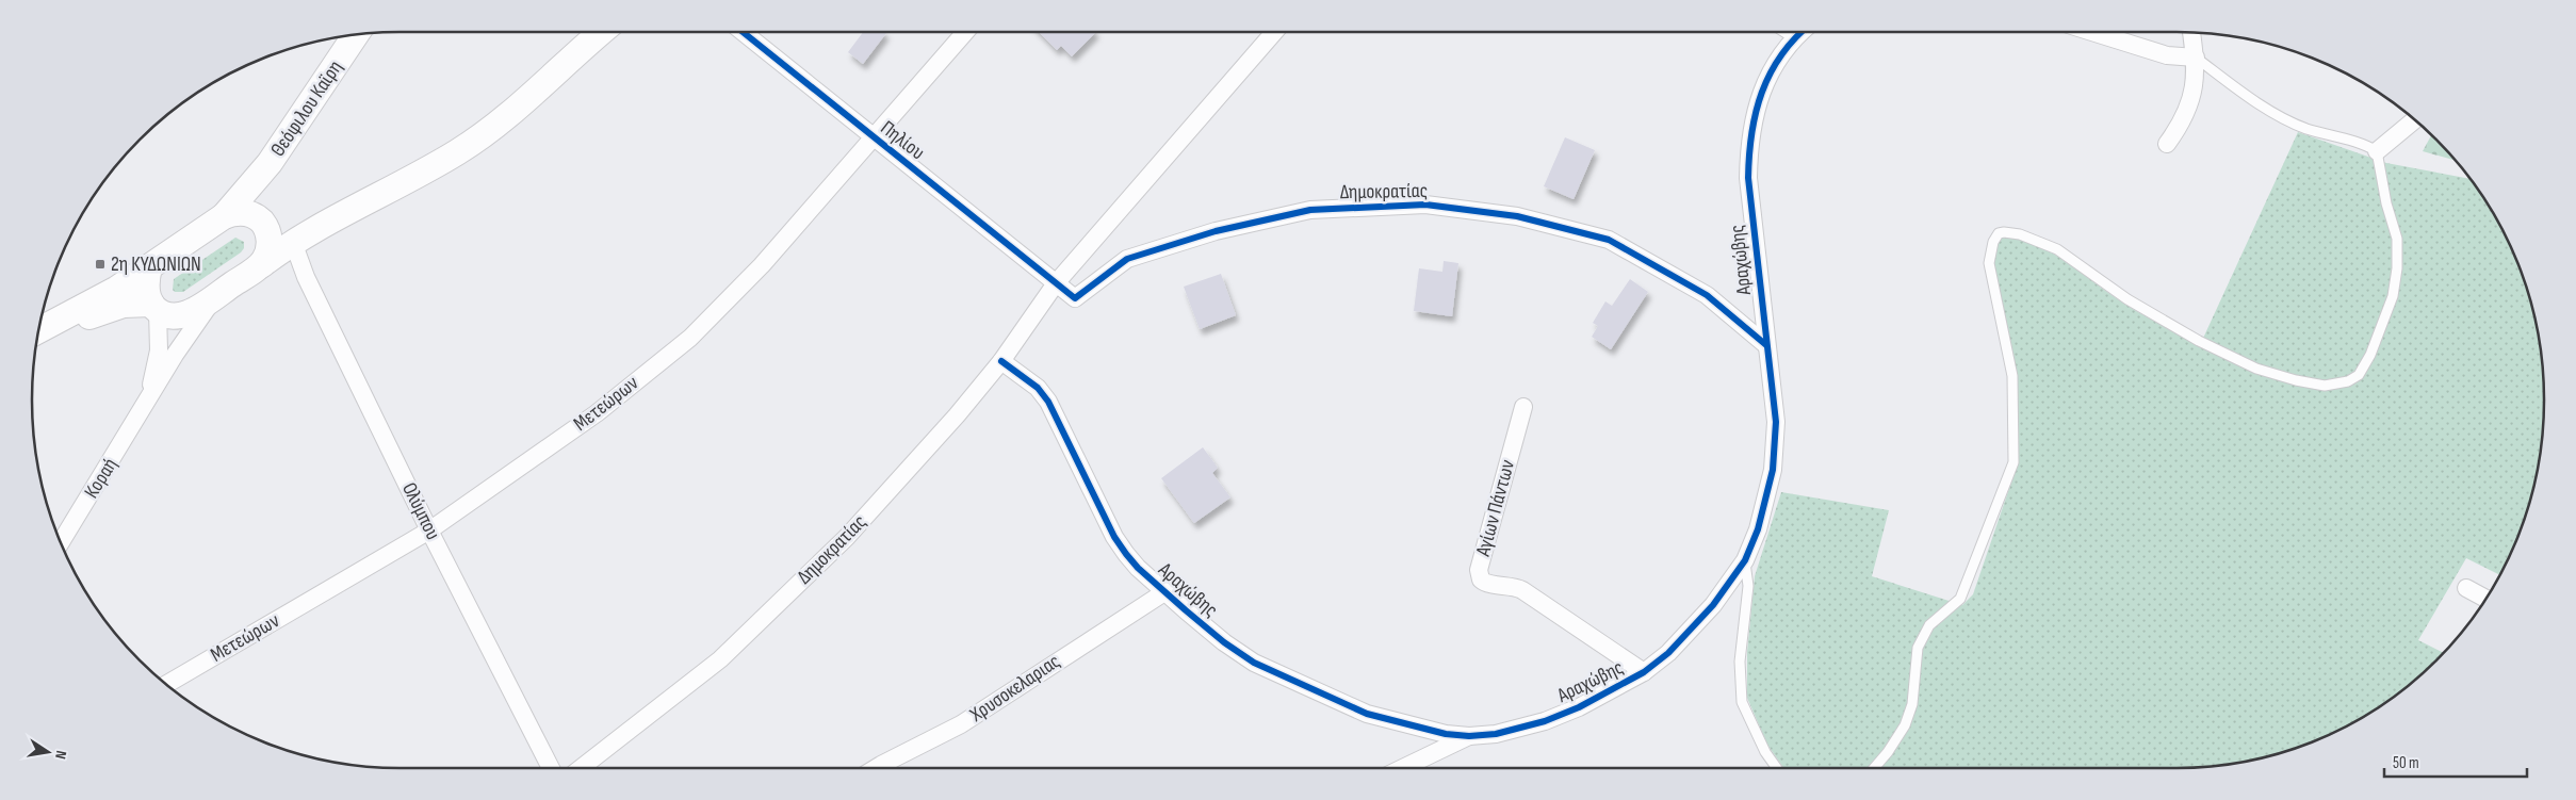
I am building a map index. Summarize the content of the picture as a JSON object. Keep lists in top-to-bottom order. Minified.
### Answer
{"streets":{"street":["Θεόφιλου Καϊρη","Πηλίου","Δημοκρατίας","Αραχώβης","Μετεώρων","Κοραή","Αγίων Πάντων","Ολύμπου","Χρυσοκελαριας"]},"crossings":[["Πηλίου","Δημοκρατίας"],["Πηλίου","Μετεώρων"],["Δημοκρατίας","Αραχώβης"],["Αραχώβης","Αγίων Πάντων"],["Αραχώβης","Χρυσοκελαριας"],["Μετεώρων","Ολύμπου"]],"places":{"transit":["2η ΚΥΔΩΝΙΩΝ"]},"scale_bar":"50 m","north":"right"}
